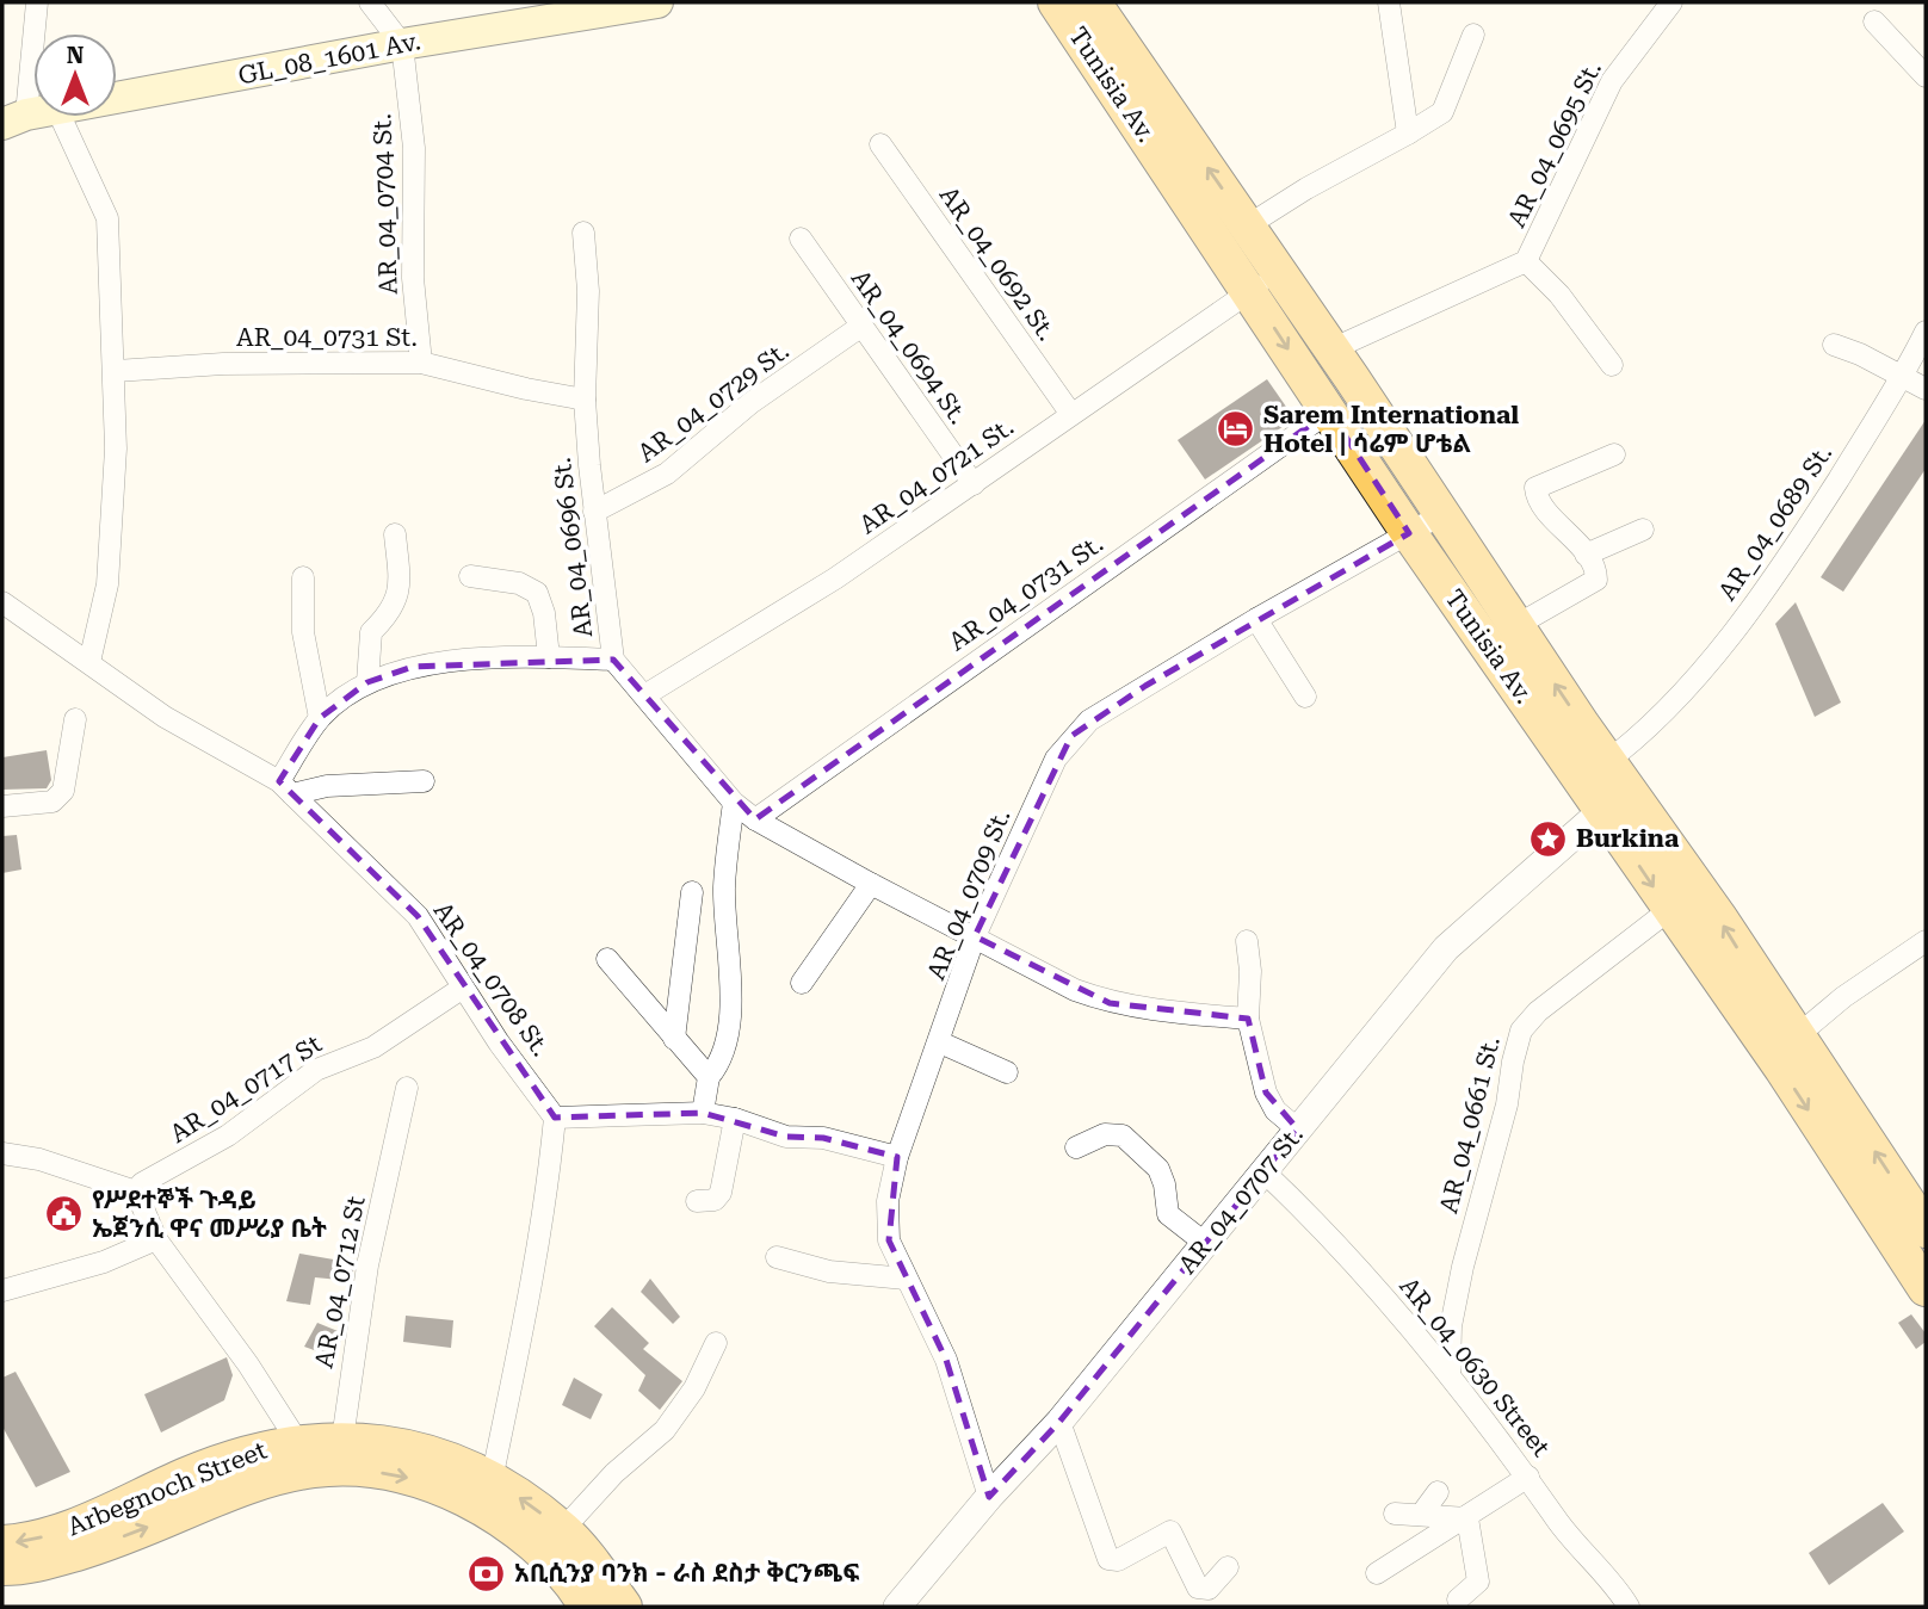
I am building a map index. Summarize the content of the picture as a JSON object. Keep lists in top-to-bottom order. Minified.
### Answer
{"streets":{"main road":["GL_08_1601 Av.","Tunisia Av.","Arbegnoch Street"],"street":["AR_04_0695 St.","AR_04_0704 St.","AR_04_0692 St.","AR_04_0731 St.","AR_04_0694 St.","AR_04_0729 St.","AR_04_0721 St.","AR_04_0689 St.","AR_04_0696 St.","AR_04_0709 St.","AR_04_0708 St.","AR_04_0717 St","AR_04_0661 St.","AR_04_0707 St.","AR_04_0712 St","AR_04_0630 Street"]},"crossings":[["GL_08_1601 Av.","AR_04_0704 St."],["Tunisia Av.","AR_04_0695 St."],["Tunisia Av.","AR_04_0731 St."],["Tunisia Av.","AR_04_0721 St."],["Tunisia Av.","AR_04_0689 St."],["Tunisia Av.","AR_04_0709 St."],["Tunisia Av.","AR_04_0661 St."],["Tunisia Av.","AR_04_0707 St."],["AR_04_0704 St.","AR_04_0731 St."],["AR_04_0692 St.","AR_04_0721 St."],["AR_04_0731 St.","AR_04_0696 St."],["AR_04_0694 St.","AR_04_0729 St."],["AR_04_0694 St.","AR_04_0721 St."],["AR_04_0729 St.","AR_04_0696 St."],["AR_04_0721 St.","AR_04_0696 St."],["AR_04_0689 St.","AR_04_0707 St."],["AR_04_0696 St.","AR_04_0709 St."],["AR_04_0709 St.","AR_04_0707 St."],["AR_04_0708 St.","AR_04_0717 St"],["AR_04_0661 St.","AR_04_0630 Street"],["AR_04_0707 St.","AR_04_0630 Street"],["AR_04_0712 St","Arbegnoch Street"]],"places":{"hotel":["Sarem International Hotel | ሳሬም ሆቴል"],"place":["Burkina"],"public building":["የሥደተኞች ጉዳይ ኤጀንሲ ዋና መሥሪያ ቤት"],"bank":["አቢሲንያ ባንክ - ራስ ደስታ ቅርንጫፍ"]},"north":"top"}
